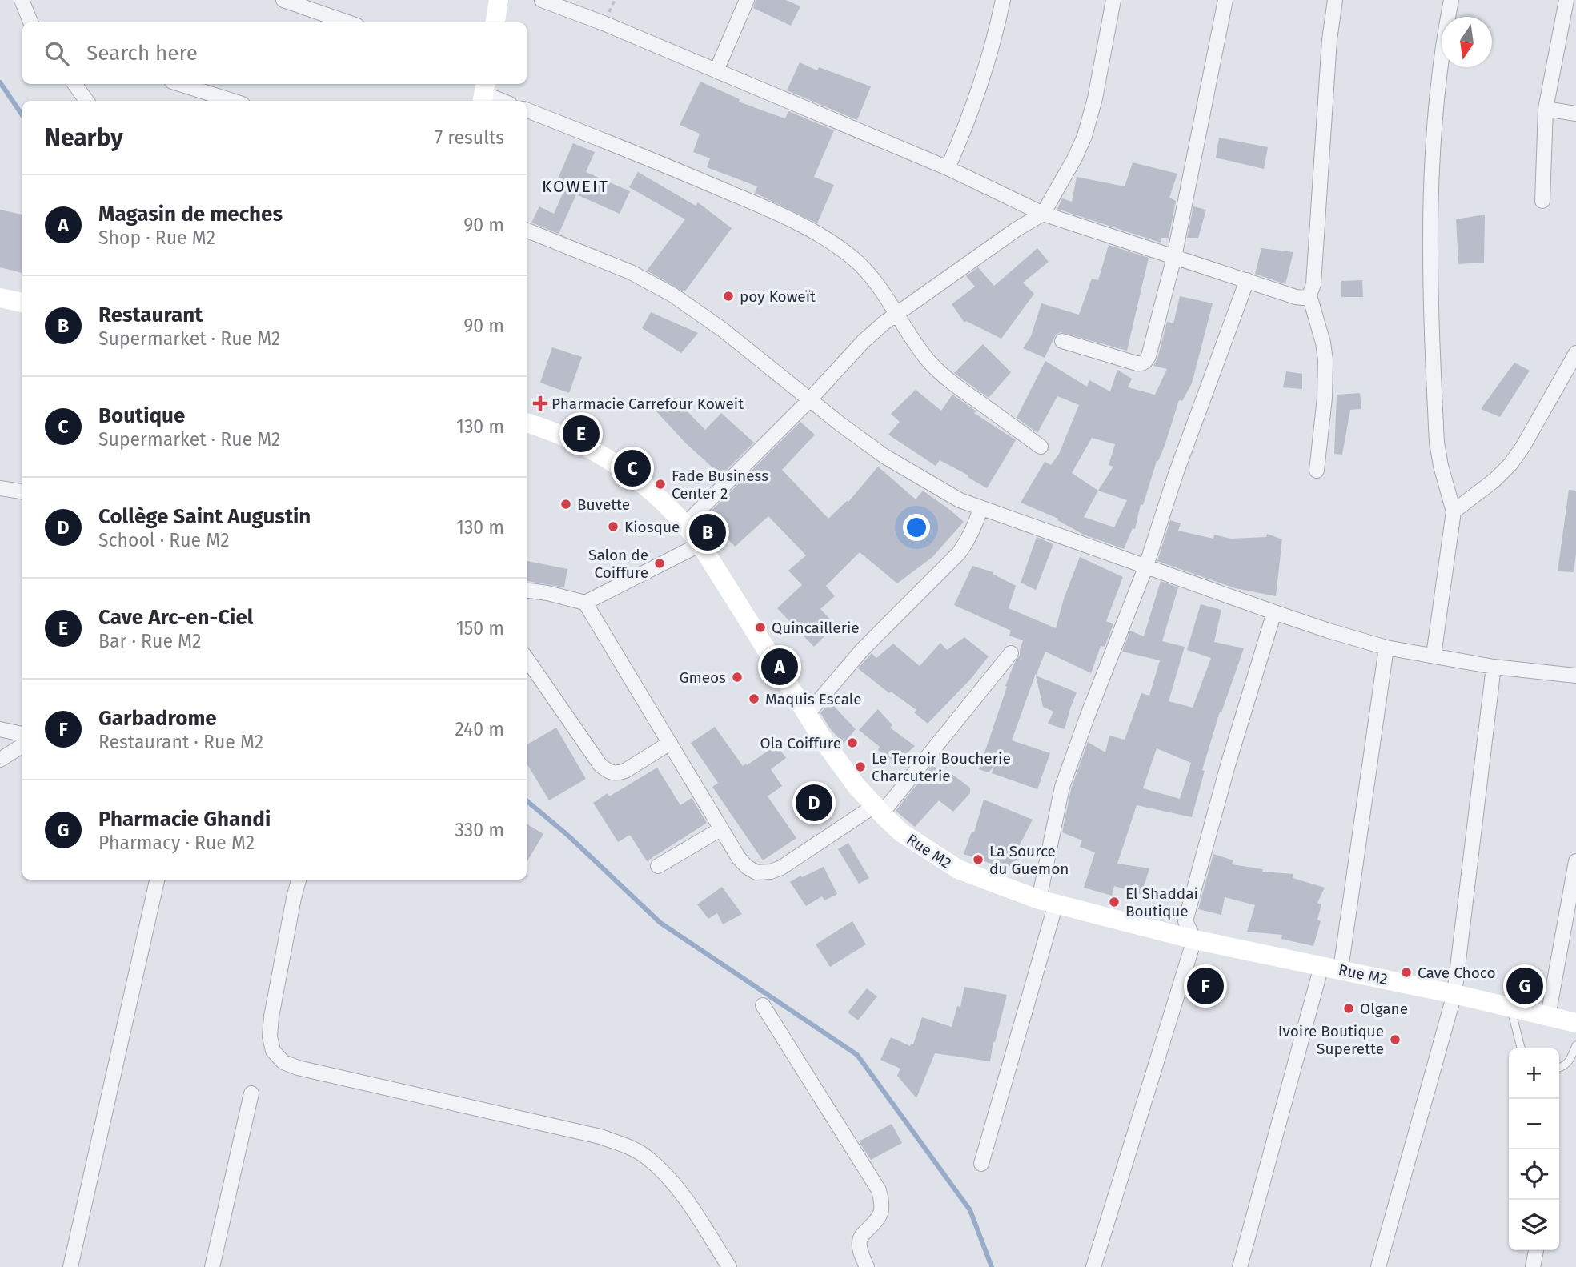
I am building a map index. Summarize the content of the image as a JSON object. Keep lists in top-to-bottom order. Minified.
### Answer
{"streets":{"street":["Rue M2"]},"districts":["KOWEIT"],"places":{"other":["poy Koweït","Fade Business Center 2","Buvette","Kiosque","Salon de Coiffure","Quincaillerie","Gmeos","Maquis Escale","Ola Coiffure","Le Terroir Boucherie Charcuterie","La Source du Guemon","El Shaddai Boutique","Cave Choco","Olgane","Ivoire Boutique Superette"],"health":["Pharmacie Carrefour Koweit"]},"north":"bottom","page":{"search":"Search here","heading":["Nearby","7 results"],"list":[{"mark":"A","name":"Magasin de meches","note":"Shop · Rue M2","value":"90 m"},{"mark":"B","name":"Restaurant","note":"Supermarket · Rue M2","value":"90 m"},{"mark":"C","name":"Boutique","note":"Supermarket · Rue M2","value":"130 m"},{"mark":"D","name":"Collège Saint Augustin","note":"School · Rue M2","value":"130 m"},{"mark":"E","name":"Cave Arc-en-Ciel","note":"Bar · Rue M2","value":"150 m"},{"mark":"F","name":"Garbadrome","note":"Restaurant · Rue M2","value":"240 m"},{"mark":"G","name":"Pharmacie Ghandi","note":"Pharmacy · Rue M2","value":"330 m"}],"pins":["E","C","B","A","D","F","G"],"map_buttons":["+","−"]}}
